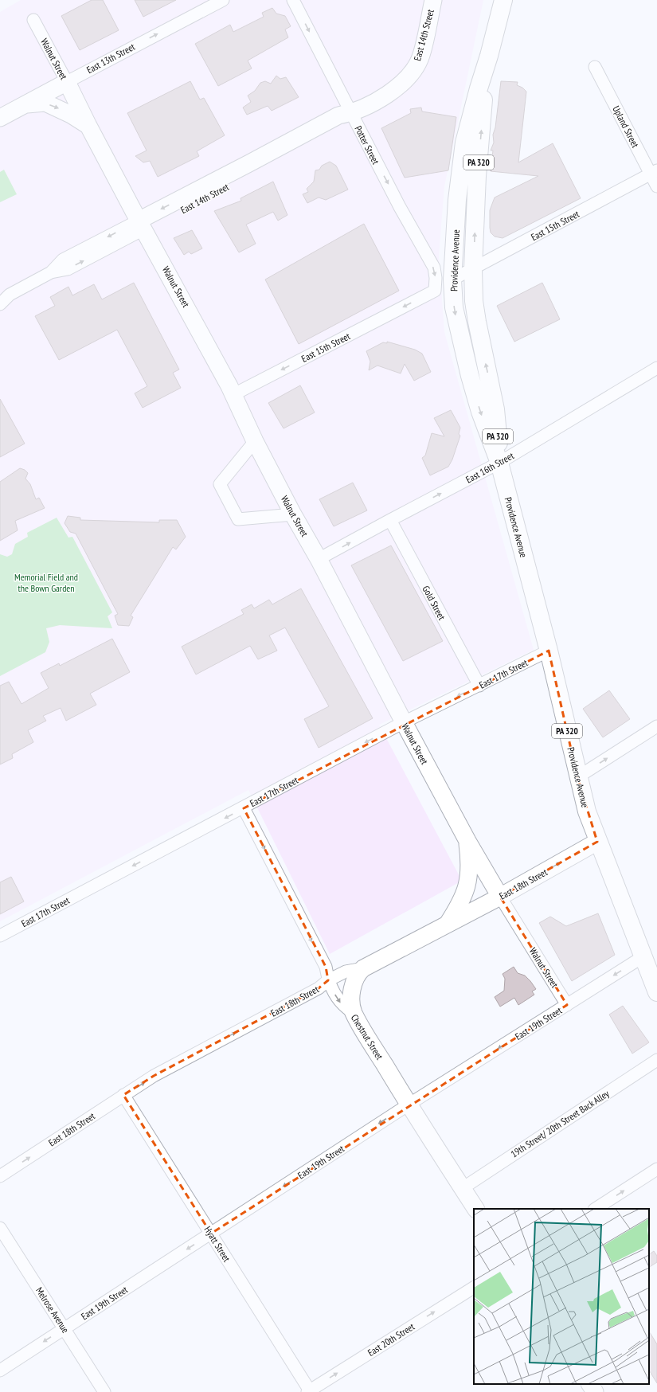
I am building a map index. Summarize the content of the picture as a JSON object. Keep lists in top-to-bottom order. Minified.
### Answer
{"streets":{"main road":["PA 320","Providence Avenue"],"street":["East 14th Street","East 13th Street","Walnut Street","Upland Street","Potter Street","East 15th Street","East 16th Street","Gold Street","East 17th Street","East 18th Street","East 19th Street","Chestnut Street","19th Street/ 20th Street Back Alley","Hyatt Street","Melrose Avenue","East 20th Street"]},"crossings":[["East 14th Street","Walnut Street"],["East 14th Street","Potter Street"],["East 13th Street","Walnut Street"],["Walnut Street","East 15th Street"],["Walnut Street","East 16th Street"],["Walnut Street","East 17th Street"],["Walnut Street","East 18th Street"],["Walnut Street","East 19th Street"],["Upland Street","East 15th Street"],["Potter Street","East 15th Street"],["East 15th Street","Providence Avenue"],["Providence Avenue","East 16th Street"],["Providence Avenue","East 17th Street"],["Providence Avenue","East 18th Street"],["Providence Avenue","East 19th Street"],["East 16th Street","Gold Street"],["Gold Street","East 17th Street"],["East 17th Street","Chestnut Street"],["East 18th Street","Chestnut Street"],["East 18th Street","Hyatt Street"],["East 19th Street","Chestnut Street"],["East 19th Street","Hyatt Street"],["East 19th Street","Melrose Avenue"],["Chestnut Street","19th Street/ 20th Street Back Alley"],["Hyatt Street","East 20th Street"]],"one_way":["East 13th Street","Potter Street","East 15th Street","East 16th Street","East 17th Street","East 18th Street","East 19th Street","Chestnut Street","East 20th Street"],"parks":["Memorial Field and the Bown Garden"]}
